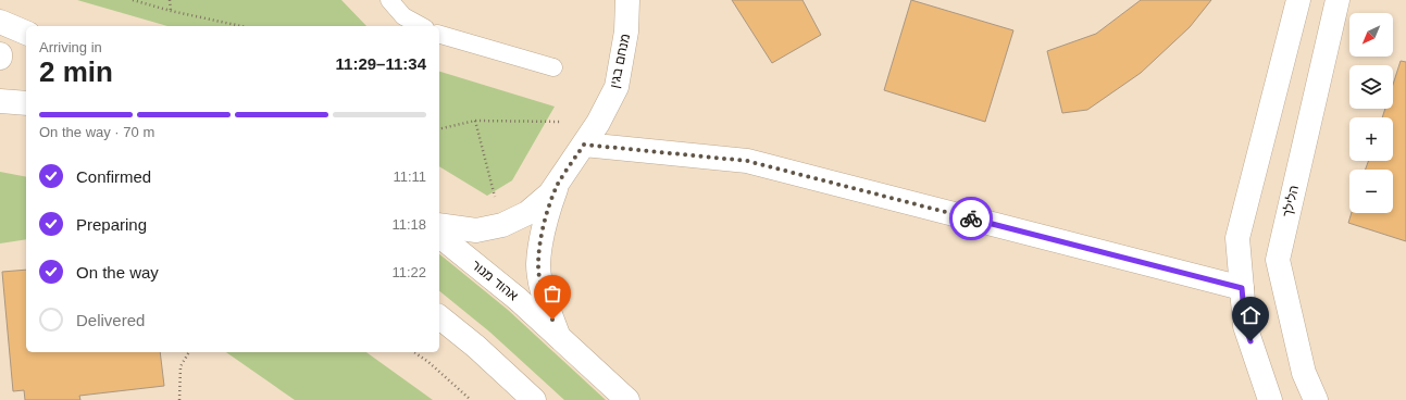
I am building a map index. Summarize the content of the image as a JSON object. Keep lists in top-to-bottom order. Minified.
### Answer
{"streets":{"street":["מנחם בגין","הלילך","אהוד מנור"]},"crossings":[["מנחם בגין","אהוד מנור"]],"north":"bottom left","page":{"map_buttons":["+","−"],"heading":["2 min","Arriving in","11:29–11:34"],"bar":"On the way · 70 m","list":[["Confirmed","11:11"],["Preparing","11:18"],["On the way","11:22"],"Delivered"]}}
